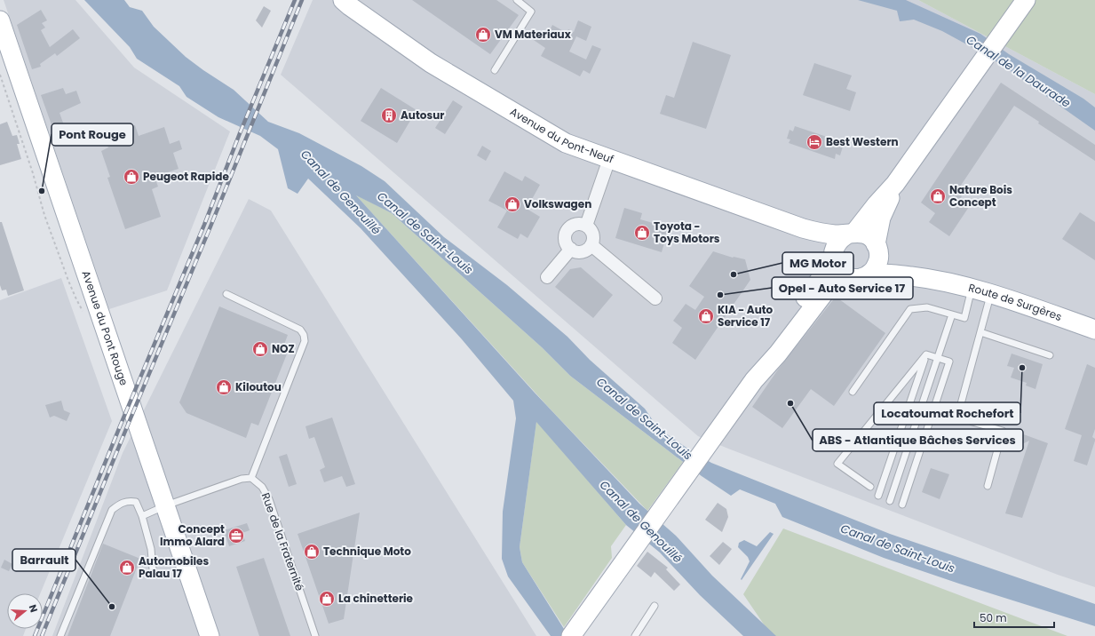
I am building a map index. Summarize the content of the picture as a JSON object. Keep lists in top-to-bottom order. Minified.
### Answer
{"streets":{"main road":["Avenue du Pont-Neuf","Route de Surgères","Avenue du Pont Rouge"],"lane":["Rue de la Fraternité"]},"water":["Canal de la Daurade","Canal de Genouillé","Canal de Saint-Louis"],"places":{"shop":["VM Materiaux","Peugeot Rapide","Nature Bois Concept","Volkswagen","Toyota - Toys Motors","KIA - Auto Service 17","NOZ","Kiloutou","Technique Moto","Automobiles Palau 17","La chinetterie"],"building":["Autosur"],"hotel":["Best Western"],"other":["Pont Rouge","MG Motor","Opel - Auto Service 17","Locatoumat Rochefort","ABS - Atlantique Bâches Services","Barrault"],"office":["Concept Immo Alard"]},"scale_bar":"50 m","north":"right"}
